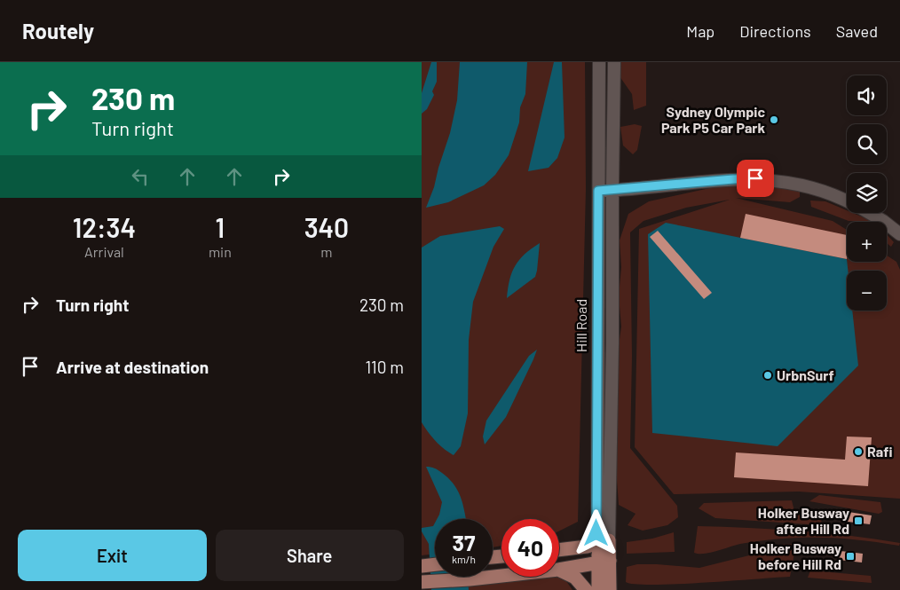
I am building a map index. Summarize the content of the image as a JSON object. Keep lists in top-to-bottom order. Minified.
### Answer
{"streets":{"main road":["Hill Road"]},"places":{"other":["Sydney Olympic Park P5 Car Park","UrbnSurf","Rafi"],"transit":["Holker Busway after Hill Rd","Holker Busway before Hill Rd"]},"page":{"header":"Routely","nav":["Map","Directions","Saved"],"turn":["230 m","Turn right"],"map_buttons":["+","−"],"eta":["12:34","Arrival","1","min","340","m"],"list":[{"name":"Turn right","value":"230 m"},{"name":"Arrive at destination","value":"110 m"}],"speed":"37 km/h","limit":"40","buttons":["Exit","Share"]}}
